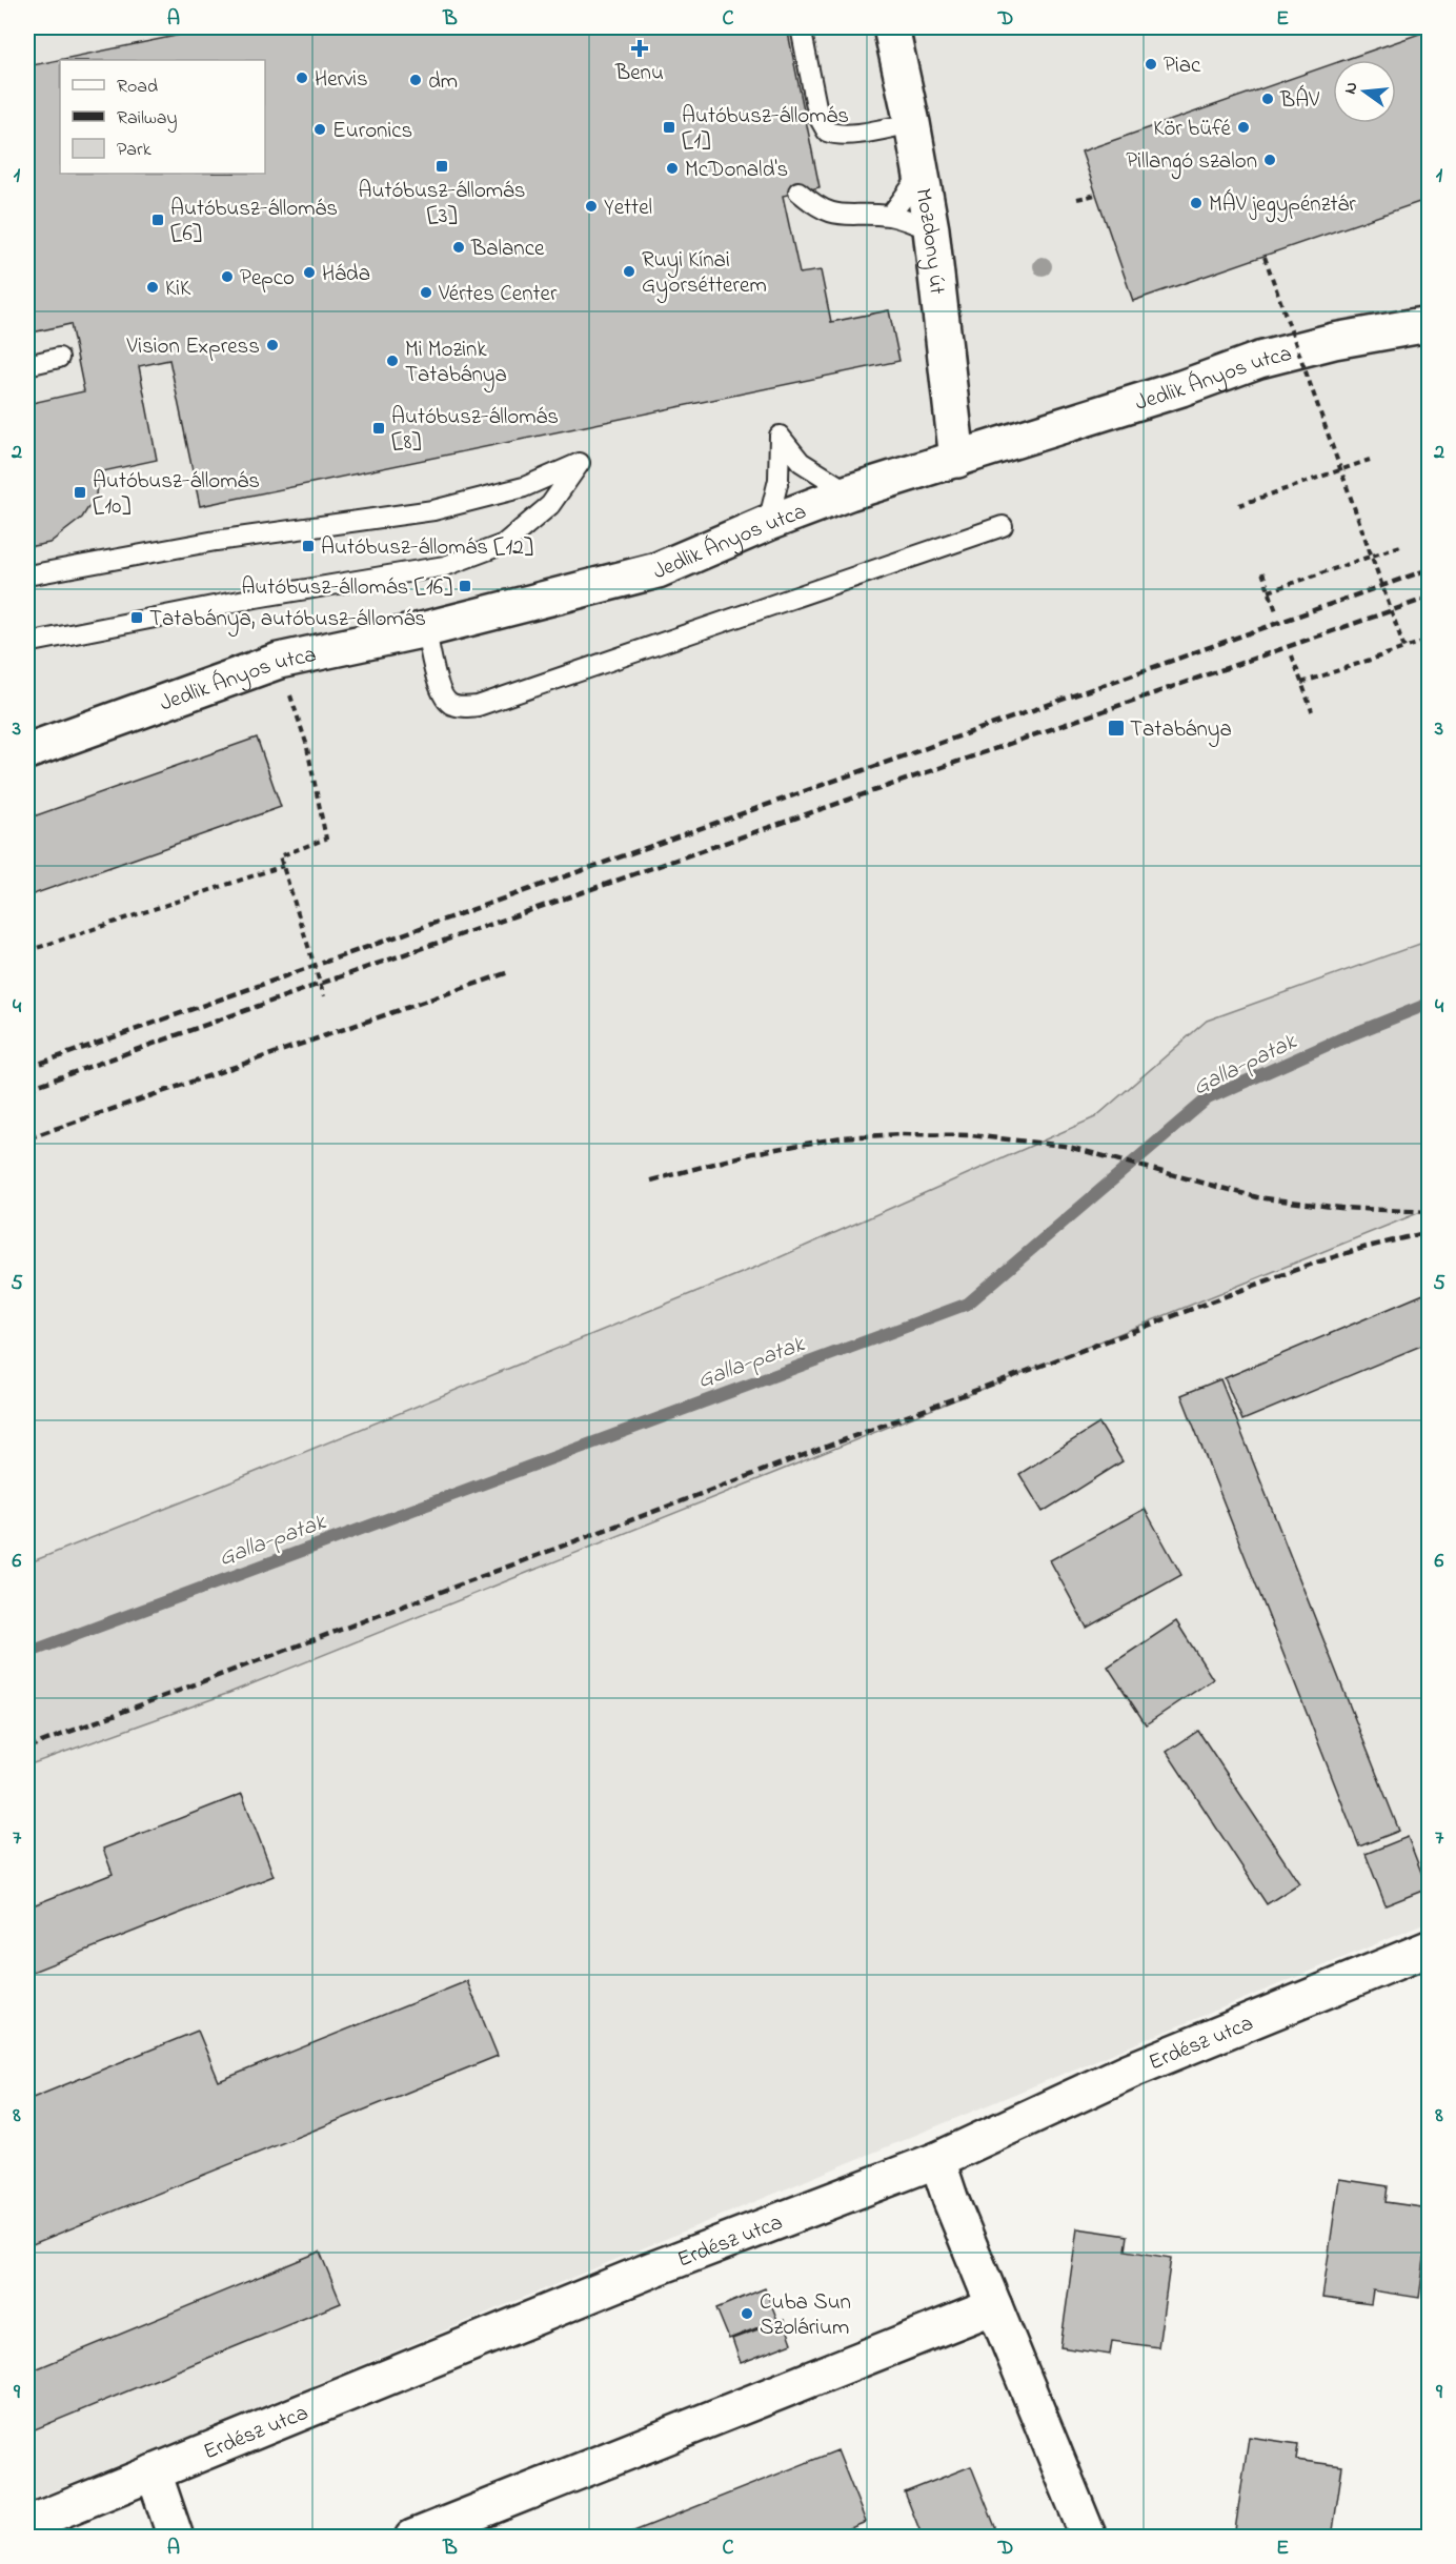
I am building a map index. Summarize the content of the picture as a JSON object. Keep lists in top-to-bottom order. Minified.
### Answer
{"streets":{"street":["Mozdony út","Jedlik Ányos utca","Erdész utca"]},"crossings":[["Mozdony út","Jedlik Ányos utca"]],"water":["Galla-patak"],"places":{"health":["Benu"],"other":["Piac","Hervis","dm","BÁV","Kör büfé","Euronics","Pillangó szalon","McDonald's","MÁV jegypénztár","Yettel","Balance","Ruyi Kínai Gyorsétterem","Háda","Pepco","KiK","Vértes Center","Vision Express","Mi Mozink Tatabánya","Cuba Sun Szolárium"],"transit":["Autóbusz-állomás [1]","Autóbusz-állomás [3]","Autóbusz-állomás [6]","Autóbusz-állomás [8]","Autóbusz-állomás [10]","Autóbusz-állomás [12]","Autóbusz-állomás [16]","Tatabánya, autóbusz-állomás","Tatabánya"]},"legend":["Road","Railway","Park"],"north":"left","grid":{"columns":["A","B","C","D","E"],"rows":["1","2","3","4","5","6","7","8","9"]}}
